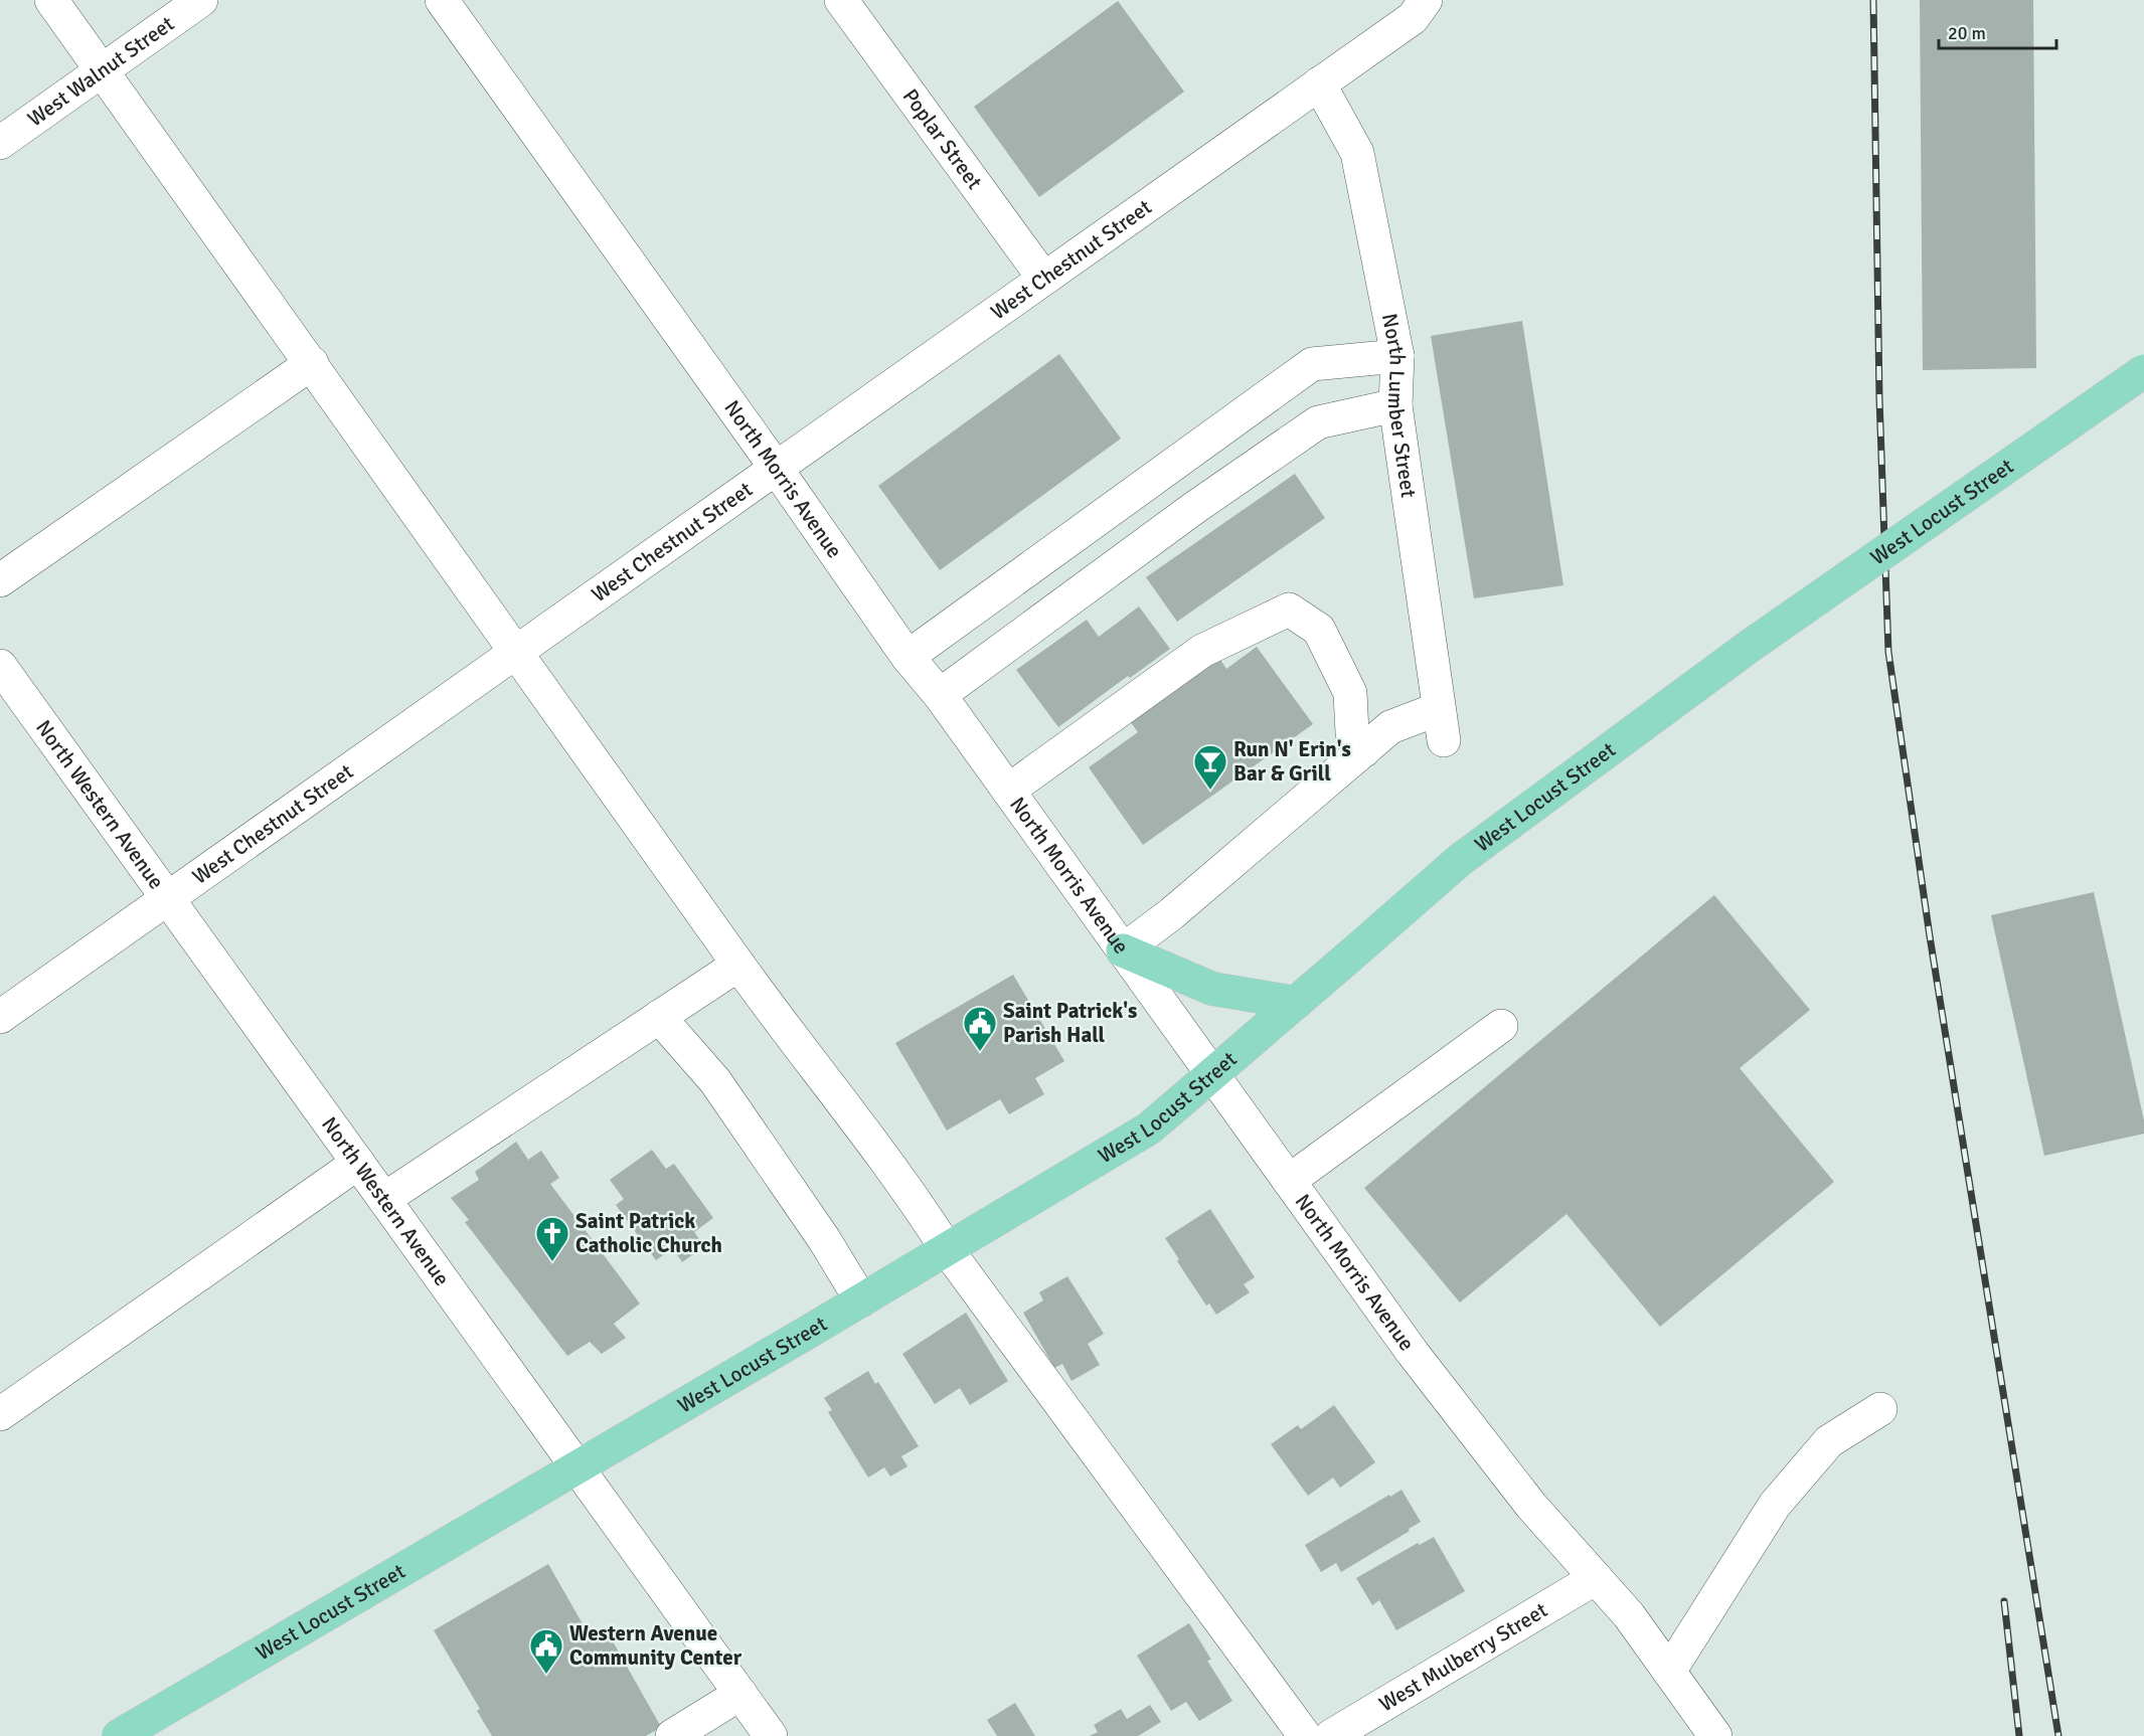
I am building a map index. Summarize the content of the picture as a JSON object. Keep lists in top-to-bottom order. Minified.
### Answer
{"streets":{"main road":["West Locust Street"],"street":["West Walnut Street","Poplar Street","West Chestnut Street","North Lumber Street","North Morris Avenue","North Western Avenue","West Mulberry Street"]},"crossings":[["Poplar Street","West Chestnut Street"],["West Chestnut Street","North Lumber Street"],["West Chestnut Street","North Morris Avenue"],["West Chestnut Street","North Western Avenue"],["North Morris Avenue","West Locust Street"],["North Morris Avenue","West Mulberry Street"],["West Locust Street","North Western Avenue"]],"places":{"bar":["Run N' Erin's Bar & Grill"],"public building":["Saint Patrick's Parish Hall","Western Avenue Community Center"],"church":["Saint Patrick Catholic Church"]},"scale_bar":"20 m"}
